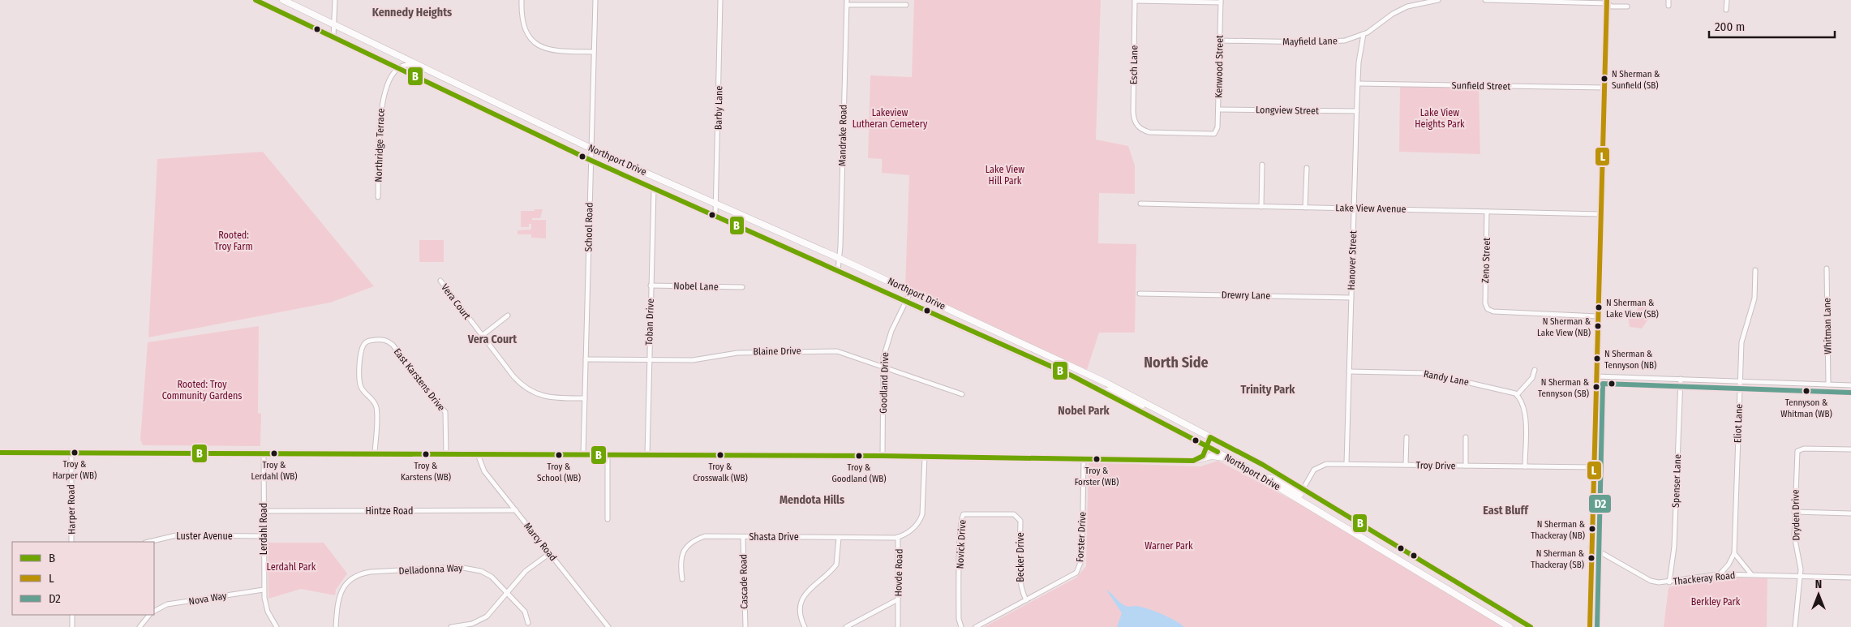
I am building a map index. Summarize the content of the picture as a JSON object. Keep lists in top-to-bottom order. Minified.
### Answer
{"streets":{"main road":["Northport Drive"],"street":["Mayfield Lane","Esch Lane","Kenwood Street","Sunfield Street","Barby Lane","Longview Street","Mandrake Road","Northridge Terrace","Lake View Avenue","School Road","Hanover Street","Zeno Street","Nobel Lane","Drewry Lane","Vera Court","Toban Drive","Whitman Lane","Blaine Drive","Randy Lane","East Karstens Drive","Goodland Drive","Eliot Lane","Troy Drive","Spenser Lane","Harper Road","Hintze Road","Dryden Drive","Lerdahl Road","Luster Avenue","Shasta Drive","Forster Drive","Marcy Road","Novick Drive","Becker Drive","Delladonna Way","Hovde Road","Thackeray Road","Cascade Road","Nova Way"]},"crossings":[["Mayfield Lane","Kenwood Street"],["Mayfield Lane","Hanover Street"],["Esch Lane","Kenwood Street"],["Kenwood Street","Longview Street"],["Sunfield Street","Hanover Street"],["Barby Lane","Northport Drive"],["Longview Street","Hanover Street"],["Mandrake Road","Northport Drive"],["Northridge Terrace","Northport Drive"],["Northport Drive","School Road"],["Northport Drive","Toban Drive"],["Northport Drive","Goodland Drive"],["Northport Drive","Troy Drive"],["Lake View Avenue","Hanover Street"],["Lake View Avenue","Zeno Street"],["School Road","Vera Court"],["School Road","Blaine Drive"],["Hanover Street","Drewry Lane"],["Hanover Street","Randy Lane"],["Hanover Street","Troy Drive"],["Nobel Lane","Toban Drive"],["Toban Drive","Blaine Drive"],["Blaine Drive","Goodland Drive"],["Spenser Lane","Thackeray Road"],["Hintze Road","Lerdahl Road"],["Hintze Road","Marcy Road"],["Dryden Drive","Thackeray Road"],["Lerdahl Road","Luster Avenue"],["Lerdahl Road","Nova Way"],["Shasta Drive","Hovde Road"],["Shasta Drive","Cascade Road"],["Forster Drive","Becker Drive"],["Novick Drive","Becker Drive"]],"districts":["Kennedy Heights","Vera Court","North Side","Trinity Park","Nobel Park","Mendota Hills","East Bluff"],"parks":["Lakeview Lutheran Cemetery","Lake View Heights Park","Lake View Hill Park","Rooted: Troy Farm","Rooted: Troy Community Gardens","Warner Park","Lerdahl Park","Berkley Park"],"places":["N Sherman & Sunfield (SB)","N Sherman & Lake View (SB)","N Sherman & Lake View (NB)","N Sherman & Tennyson (NB)","N Sherman & Tennyson (SB)","Tennyson & Whitman (WB)","Troy & Harper (WB)","Troy & Lerdahl (WB)","Troy & Karstens (WB)","Troy & School (WB)","Troy & Crosswalk (WB)","Troy & Goodland (WB)","Troy & Forster (WB)","N Sherman & Thackeray (NB)","N Sherman & Thackeray (SB)"],"lines":["transit line B","transit line L","transit line D2"],"legend":["B","L","D2"],"scale_bar":"200 m","north":"top"}
